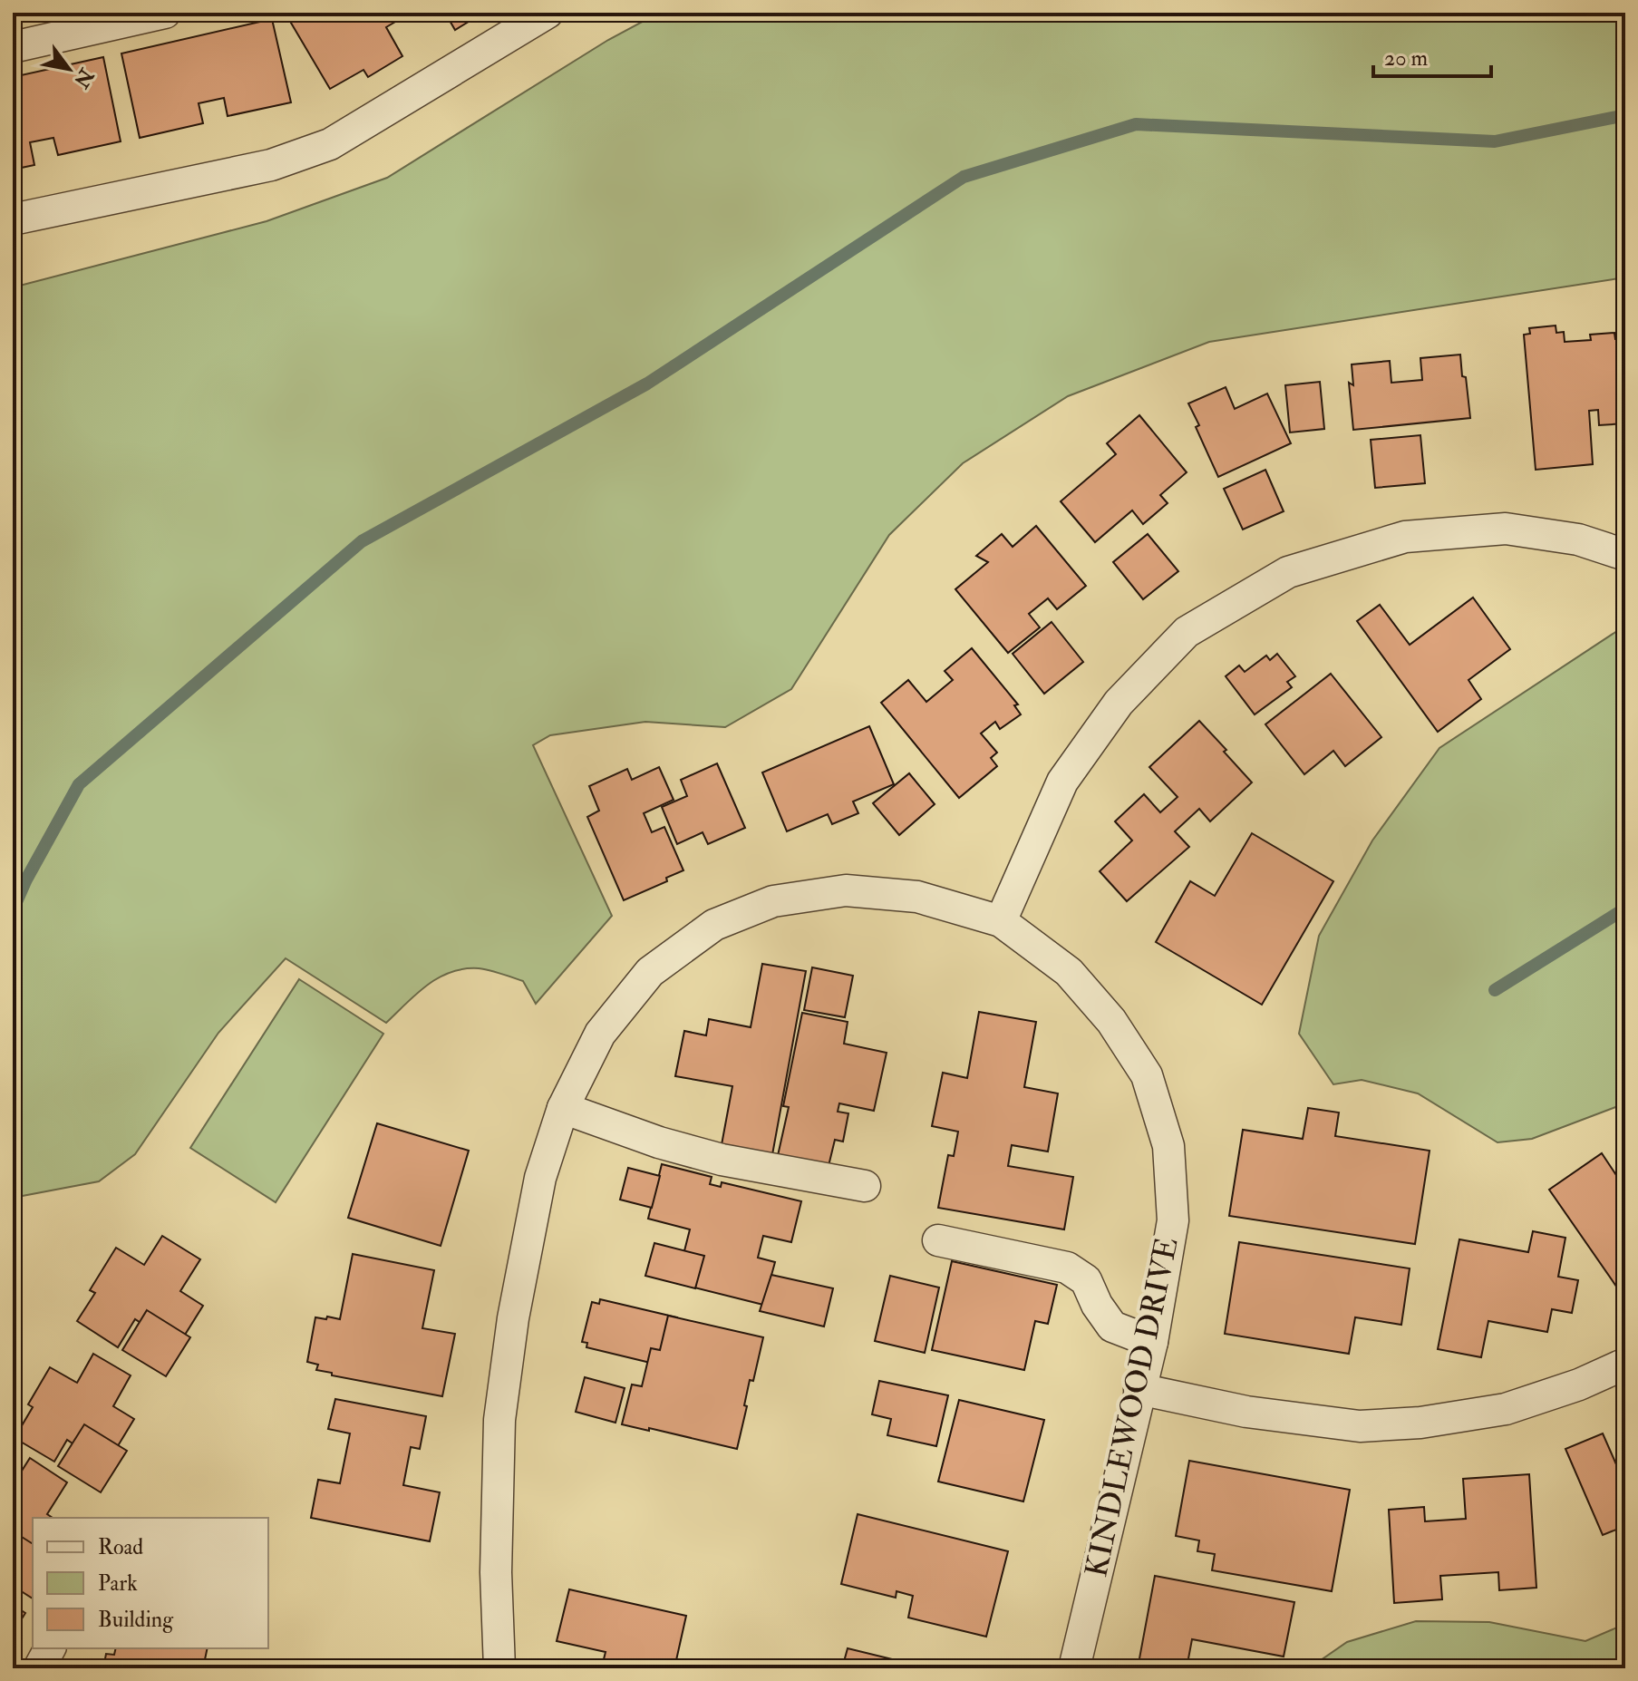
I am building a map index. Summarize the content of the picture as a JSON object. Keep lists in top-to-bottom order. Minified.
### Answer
{"streets":{"street":["KINDLEWOOD DRIVE"]},"legend":["Road","Park","Building"],"scale_bar":"20 m","north":"bottom right"}
